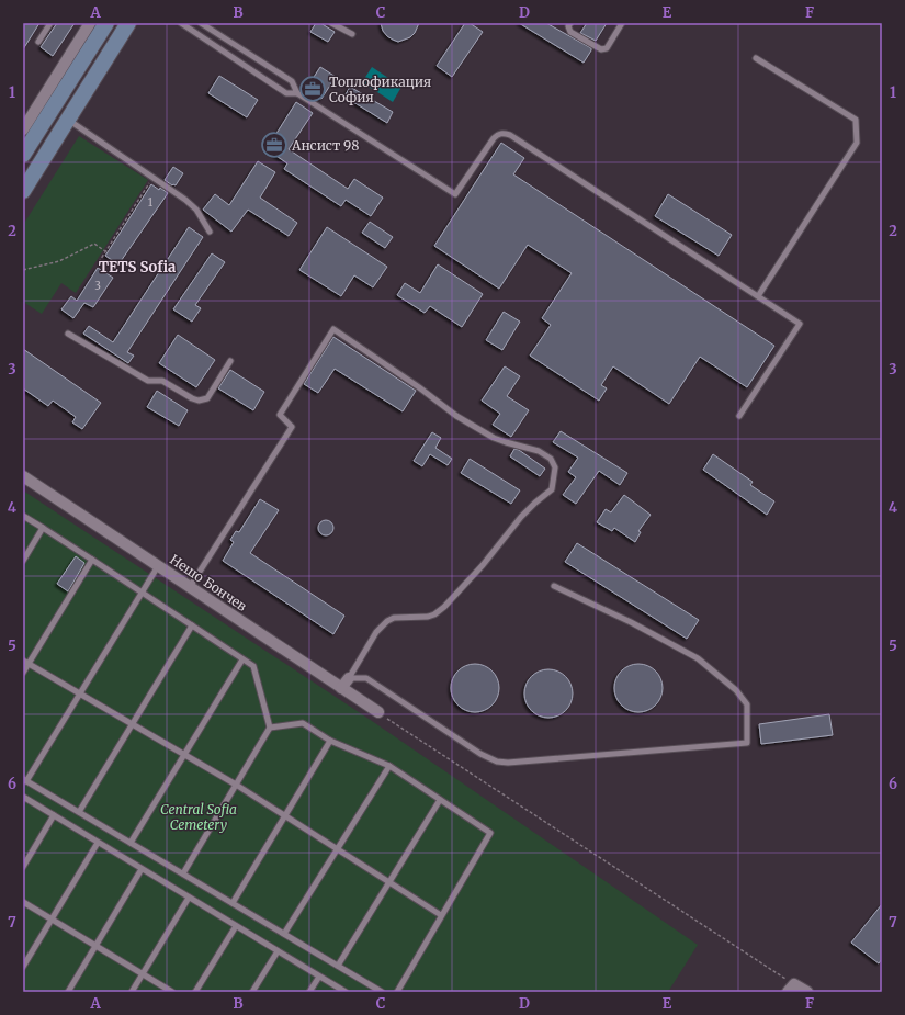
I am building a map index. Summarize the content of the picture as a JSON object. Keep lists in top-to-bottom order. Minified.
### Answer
{"streets":{"street":["Нешо Бончев"]},"districts":["TETS Sofia"],"parks":["Central Sofia Cemetery"],"places":{"office":["Топлофикация София","Ансист 98"]},"house_numbers":["1","3"],"grid":{"columns":["A","B","C","D","E","F"],"rows":["1","2","3","4","5","6","7"]}}
